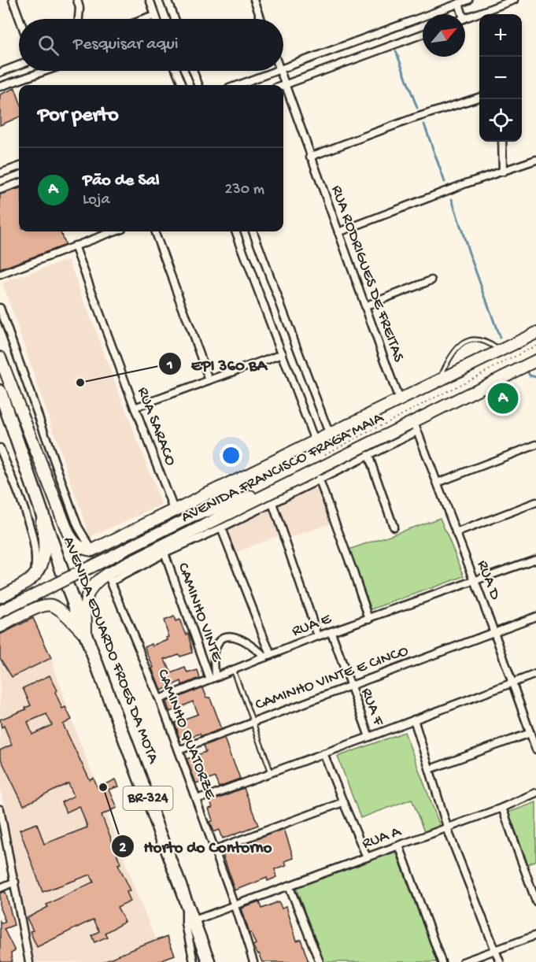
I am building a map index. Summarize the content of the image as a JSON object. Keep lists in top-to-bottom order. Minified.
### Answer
{"streets":{"highway":["AVENIDA EDUARDO FROES DA MOTA","BR-324"],"main road":["AVENIDA FRANCISCO FRAGA MAIA"],"street":["RUA RODRIGUES DE FREITAS","RUA SARACO","RUA D","CAMINHO VINTE","RUA E","CAMINHO VINTE E CINCO","RUA F","CAMINHO QUATORZE","RUA A"]},"crossings":[["RUA RODRIGUES DE FREITAS","AVENIDA FRANCISCO FRAGA MAIA"],["RUA SARACO","AVENIDA FRANCISCO FRAGA MAIA"],["AVENIDA FRANCISCO FRAGA MAIA","RUA D"],["AVENIDA FRANCISCO FRAGA MAIA","AVENIDA EDUARDO FROES DA MOTA"],["AVENIDA FRANCISCO FRAGA MAIA","CAMINHO QUATORZE"],["RUA D","RUA E"],["RUA D","CAMINHO VINTE E CINCO"],["CAMINHO VINTE","RUA E"],["RUA E","RUA F"],["RUA E","CAMINHO QUATORZE"],["AVENIDA EDUARDO FROES DA MOTA","RUA A"],["CAMINHO VINTE E CINCO","RUA F"],["CAMINHO VINTE E CINCO","CAMINHO QUATORZE"],["CAMINHO QUATORZE","RUA A"]],"places":["EPI 360 BA","Horto do Contorno"],"north":"top right","page":{"map_buttons":["+","−"],"search":"Pesquisar aqui","heading":"Por perto","list":[{"mark":"A","name":"Pão de Sal","note":"Loja","value":"230 m"}],"pins":"A"}}
